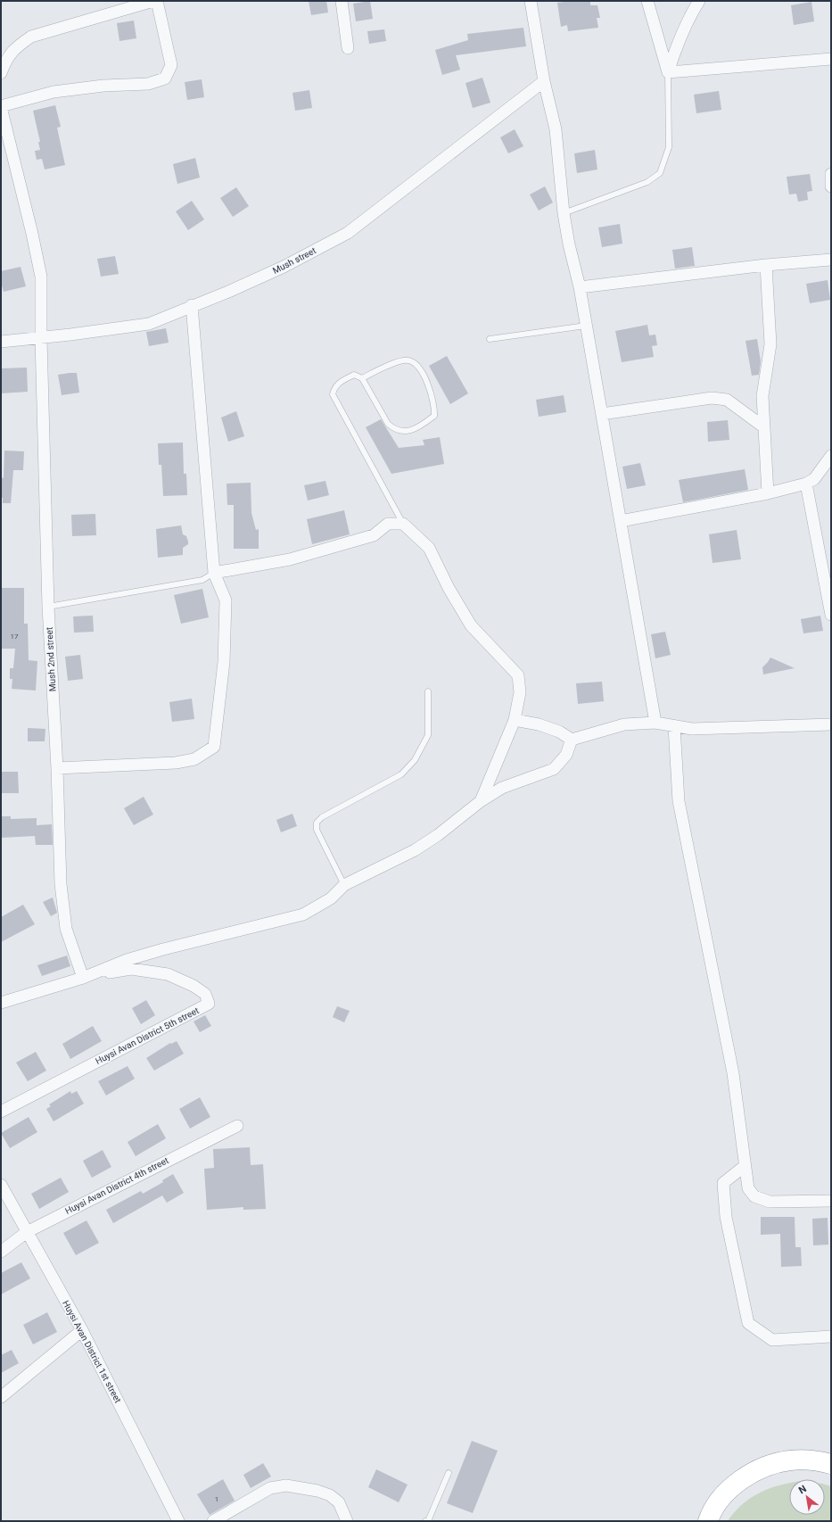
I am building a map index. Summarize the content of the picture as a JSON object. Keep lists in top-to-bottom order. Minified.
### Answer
{"streets":{"street":["Mush street","Mush 2nd street","Huysi Avan District 5th street","Huysi Avan District 4th street","Huysi Avan District 1st street"]},"crossings":[["Mush street","Mush 2nd street"],["Mush 2nd street","Huysi Avan District 5th street"],["Huysi Avan District 4th street","Huysi Avan District 1st street"]],"house_numbers":["17","1"],"north":"top left"}
